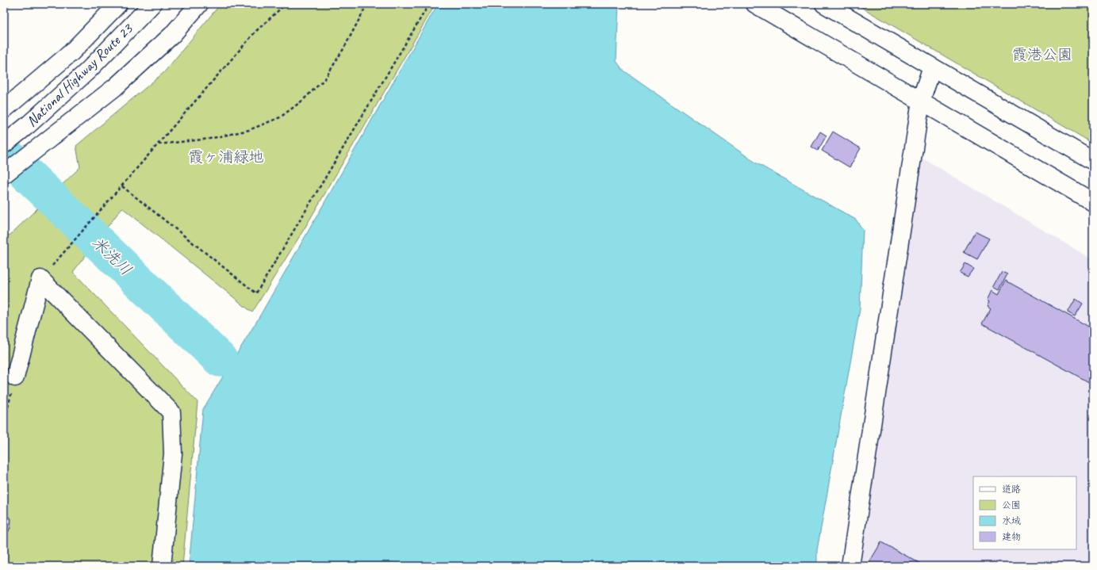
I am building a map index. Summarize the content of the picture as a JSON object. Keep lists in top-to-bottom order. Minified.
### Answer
{"streets":{"main road":["National Highway Route 23"]},"water":["米洗川"],"parks":["霞港公園","霞ヶ浦緑地"],"legend":["道路","公園","水域","建物"]}
